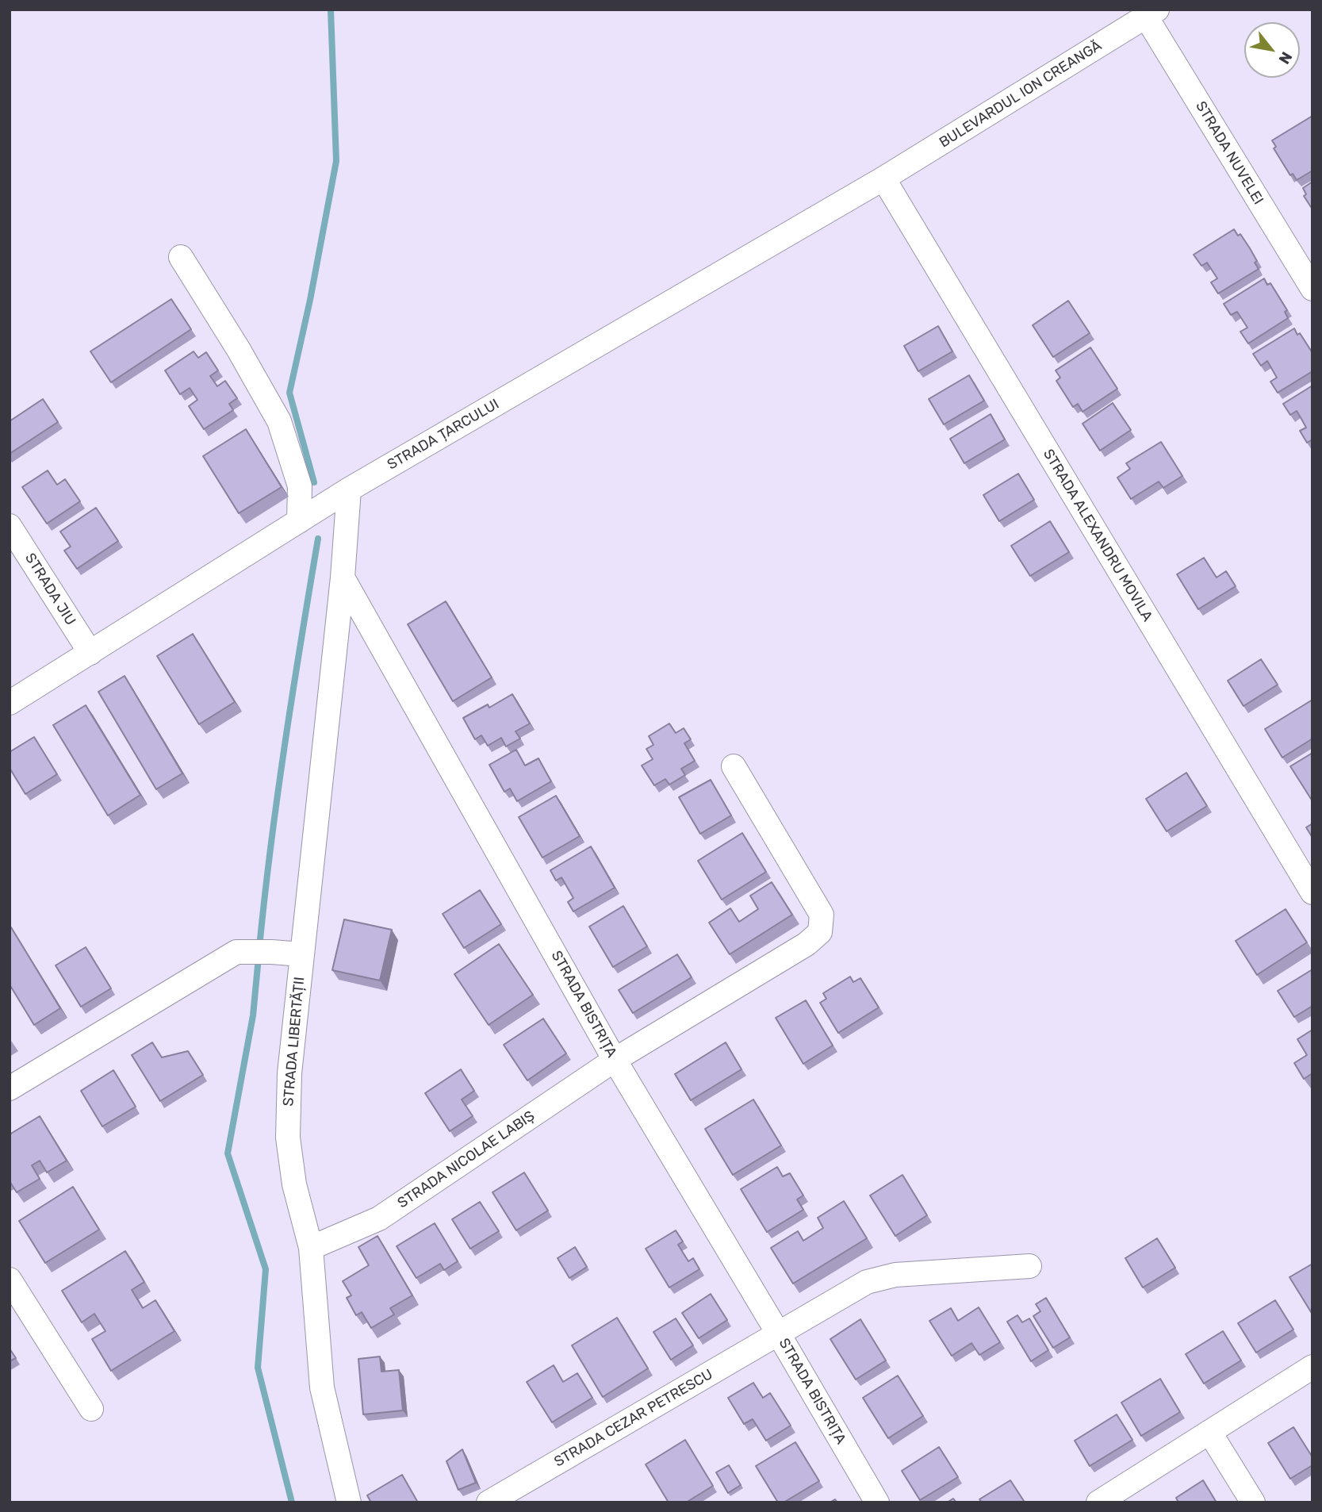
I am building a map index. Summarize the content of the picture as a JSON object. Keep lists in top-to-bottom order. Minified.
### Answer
{"streets":{"street":["BULEVARDUL ION CREANGĂ","STRADA NUVELEI","STRADA ȚARCULUI","STRADA ALEXANDRU MOVILA","STRADA JIU","STRADA BISTRIȚA","STRADA LIBERTĂȚII","STRADA NICOLAE LABIȘ","STRADA CEZAR PETRESCU"]},"crossings":[["BULEVARDUL ION CREANGĂ","STRADA NUVELEI"],["BULEVARDUL ION CREANGĂ","STRADA ȚARCULUI"],["BULEVARDUL ION CREANGĂ","STRADA ALEXANDRU MOVILA"],["STRADA ȚARCULUI","STRADA ALEXANDRU MOVILA"],["STRADA ȚARCULUI","STRADA JIU"],["STRADA BISTRIȚA","STRADA LIBERTĂȚII"],["STRADA BISTRIȚA","STRADA NICOLAE LABIȘ"],["STRADA BISTRIȚA","STRADA CEZAR PETRESCU"],["STRADA LIBERTĂȚII","STRADA NICOLAE LABIȘ"]],"north":"bottom right"}
